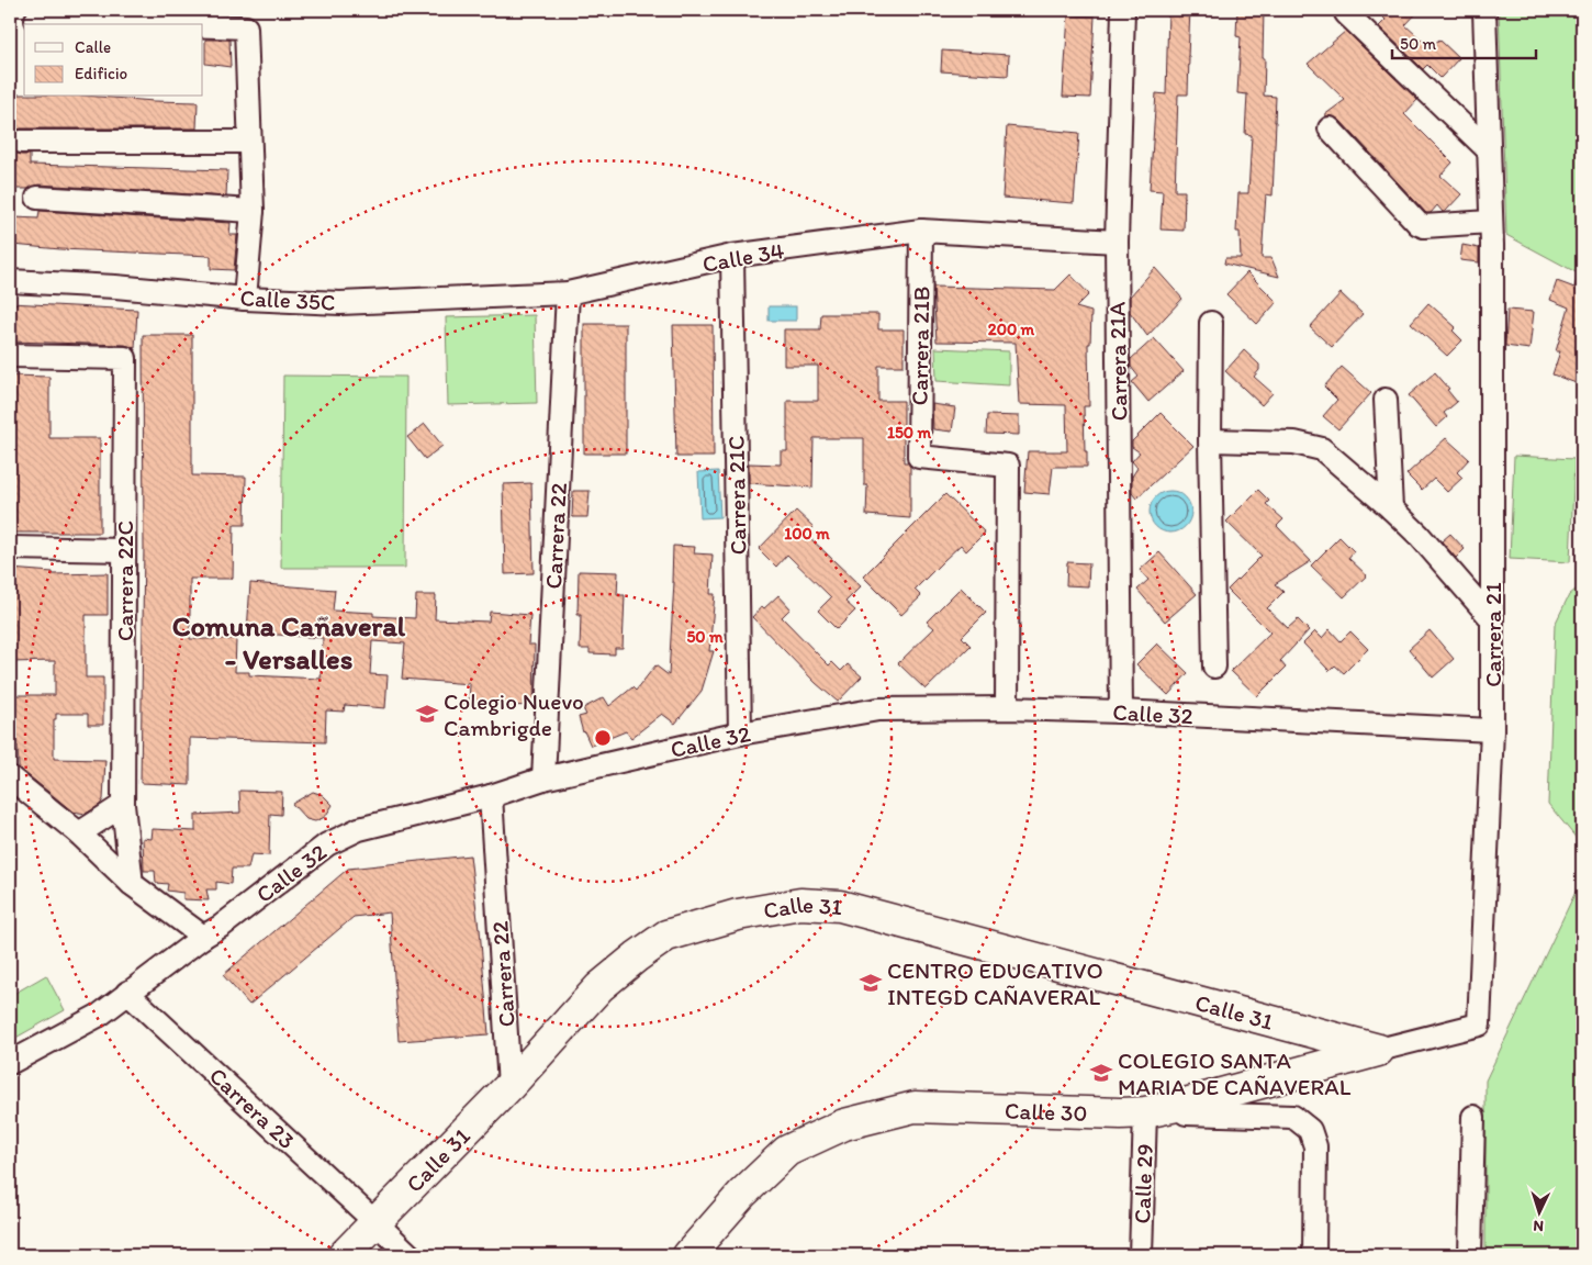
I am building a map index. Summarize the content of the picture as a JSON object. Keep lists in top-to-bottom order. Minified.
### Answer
{"streets":{"street":["Calle 34","Calle 35C","Carrera 21B","Carrera 21A","Carrera 21C","Carrera 22","Carrera 22C","Carrera 21","Calle 32","Calle 31","Carrera 23","Calle 30","Calle 29"]},"crossings":[["Calle 34","Calle 35C"],["Calle 34","Carrera 21B"],["Calle 34","Carrera 21C"],["Calle 34","Carrera 22"],["Calle 35C","Carrera 22"],["Carrera 21B","Calle 32"],["Carrera 21A","Calle 32"],["Carrera 21C","Calle 32"],["Carrera 22","Calle 32"],["Carrera 22","Calle 31"],["Carrera 21","Calle 32"],["Carrera 21","Calle 30"],["Calle 32","Carrera 23"],["Calle 31","Carrera 23"],["Calle 31","Calle 30"],["Calle 30","Calle 29"]],"districts":["Comuna Cañaveral - Versalles"],"places":{"school or university":["Colegio Nuevo Cambrigde","CENTRO EDUCATIVO INTEGD CAÑAVERAL","COLEGIO SANTA MARIA DE CAÑAVERAL"]},"legend":["Calle","Edificio"],"scale_bar":"50 m","north":"bottom","rings":["200 m","150 m","100 m","50 m"]}
